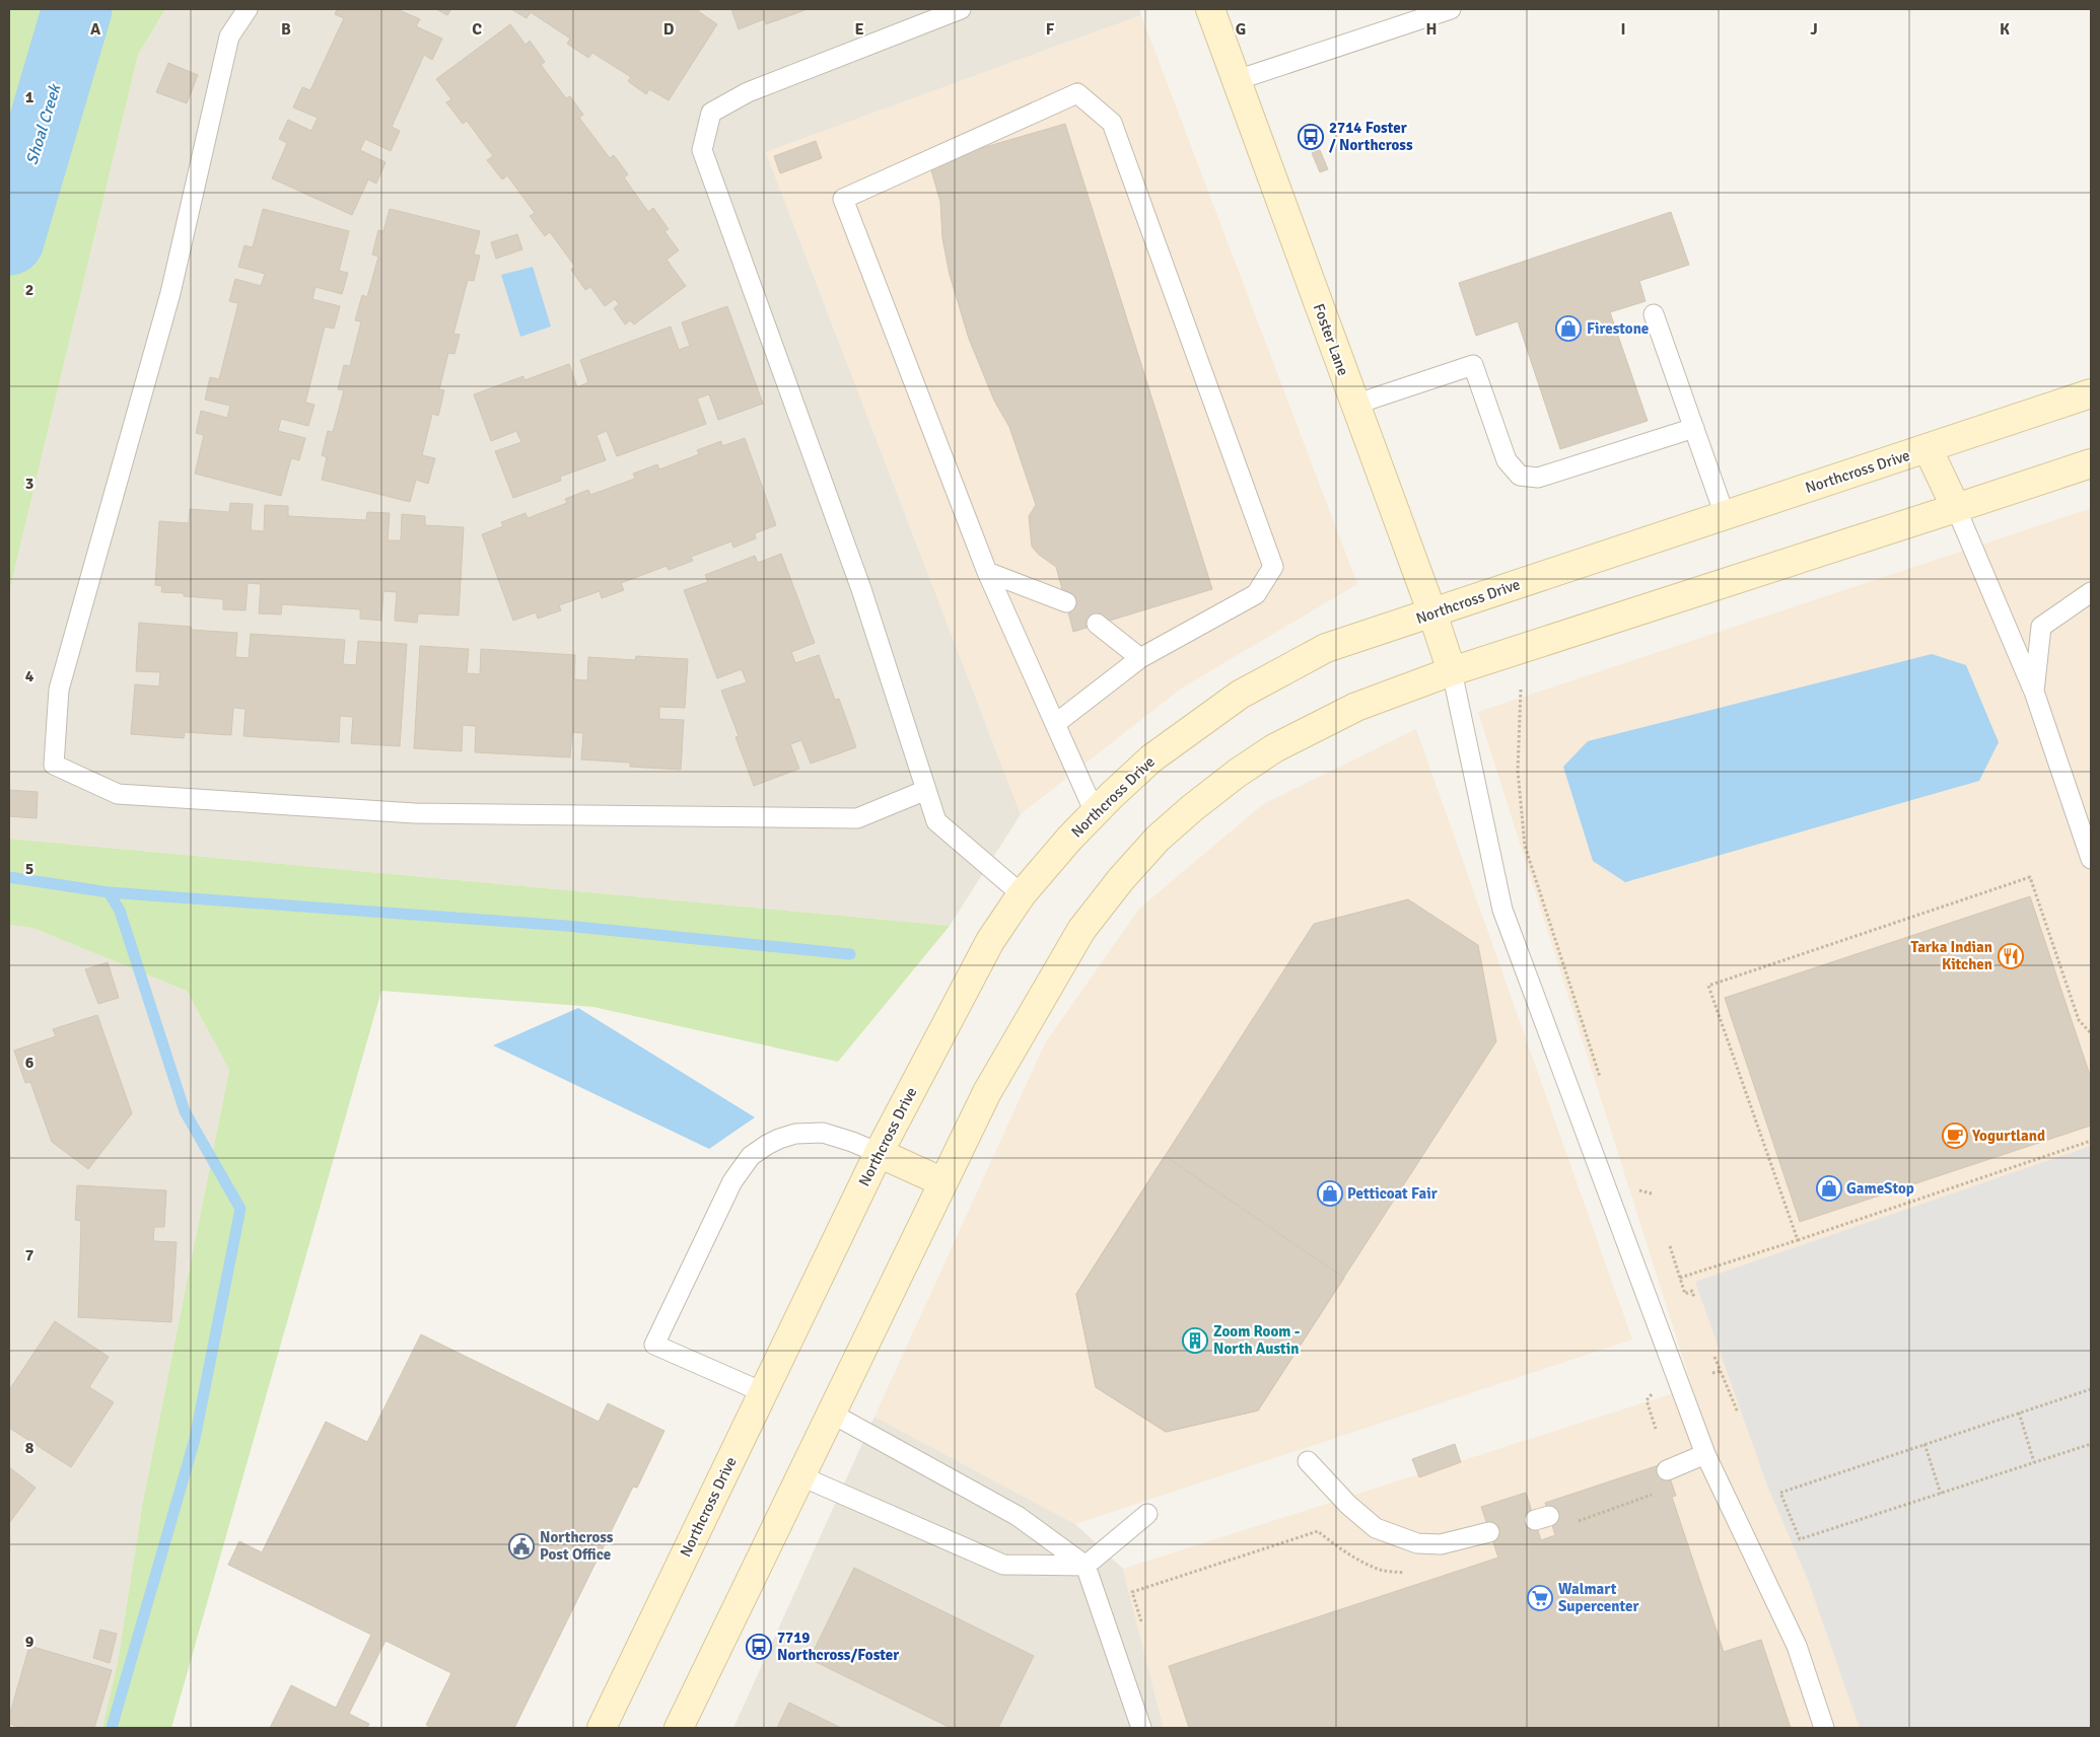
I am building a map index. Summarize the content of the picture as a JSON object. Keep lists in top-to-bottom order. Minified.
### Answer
{"streets":{"street":["Foster Lane","Northcross Drive"]},"crossings":[["Foster Lane","Northcross Drive"]],"water":["Shoal Creek"],"places":{"bus stop":["2714 Foster / Northcross","7719 Northcross/Foster"],"shop":["Firestone","GameStop","Petticoat Fair"],"restaurant":["Tarka Indian Kitchen"],"cafe":["Yogurtland"],"building":["Zoom Room - North Austin"],"public building":["Northcross Post Office"],"supermarket":["Walmart Supercenter"]},"grid":{"columns":["A","B","C","D","E","F","G","H","I","J","K"],"rows":["1","2","3","4","5","6","7","8","9"]}}
